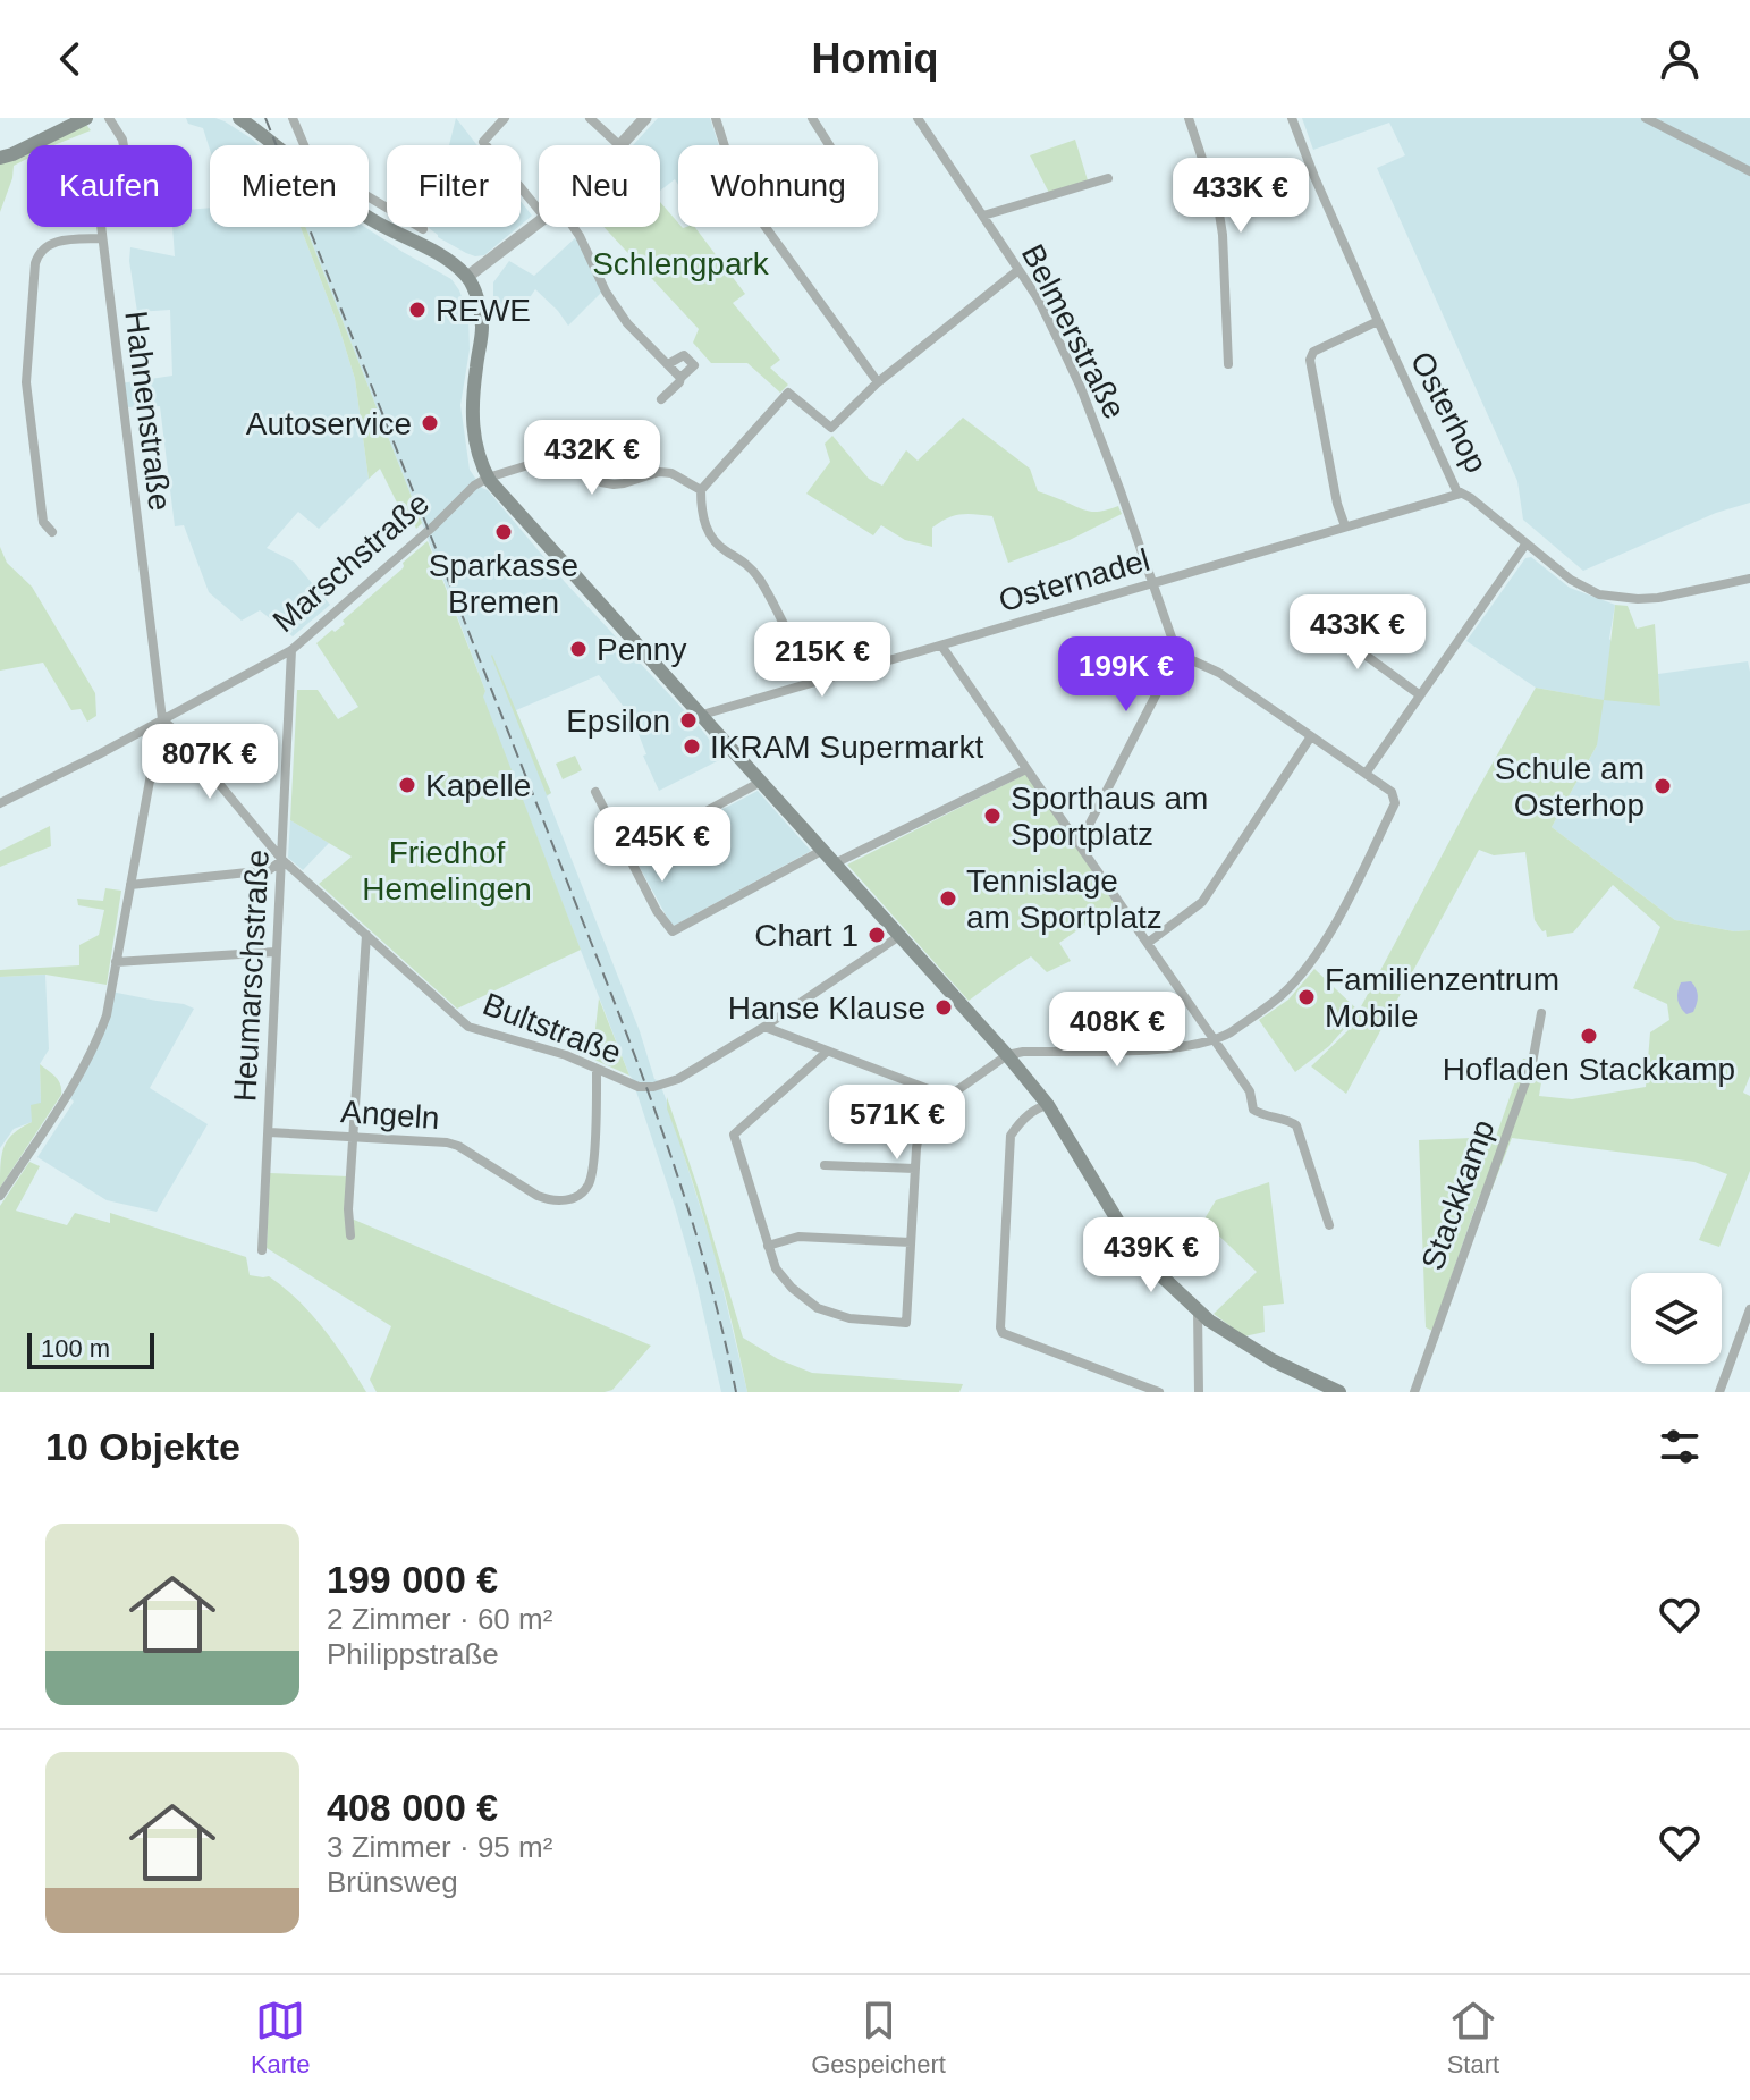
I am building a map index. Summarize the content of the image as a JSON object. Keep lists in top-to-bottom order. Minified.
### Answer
{"streets":{"street":["Belmerstraße","Hahnenstraße","Osterhop","Marschstraße","Osternadel","Heumarschstraße","Bultstraße","Angeln","Stackkamp"]},"crossings":[["Belmerstraße","Osternadel"],["Hahnenstraße","Marschstraße"],["Hahnenstraße","Bultstraße"],["Osterhop","Osternadel"],["Marschstraße","Heumarschstraße"],["Marschstraße","Bultstraße"],["Heumarschstraße","Bultstraße"],["Heumarschstraße","Angeln"],["Bultstraße","Angeln"]],"parks":["Schlengpark","Friedhof Hemelingen"],"places":["REWE","Autoservice","Sparkasse Bremen","Penny","Epsilon","IKRAM Supermarkt","Kapelle","Schule am Osterhop","Sporthaus am Sportplatz","Tennislage am Sportplatz","Chart 1","Familienzentrum Mobile","Hanse Klause","Hofladen Stackkamp"],"scale_bar":"100 m","page":{"header":"Homiq","chip":["Kaufen","Mieten","Filter","Neu","Wohnung"],"price":["433K €","432K €","433K €","215K €","199K €","807K €","245K €","408K €","571K €","439K €"],"scale":"100 m","heading":"10 Objekte","list":[{"name":"199 000 €","note":"2 Zimmer · 60 m² · Philippstraße"},{"name":"408 000 €","note":"3 Zimmer · 95 m² · Brünsweg"}],"tabs":["Karte","Gespeichert","Start"]}}
